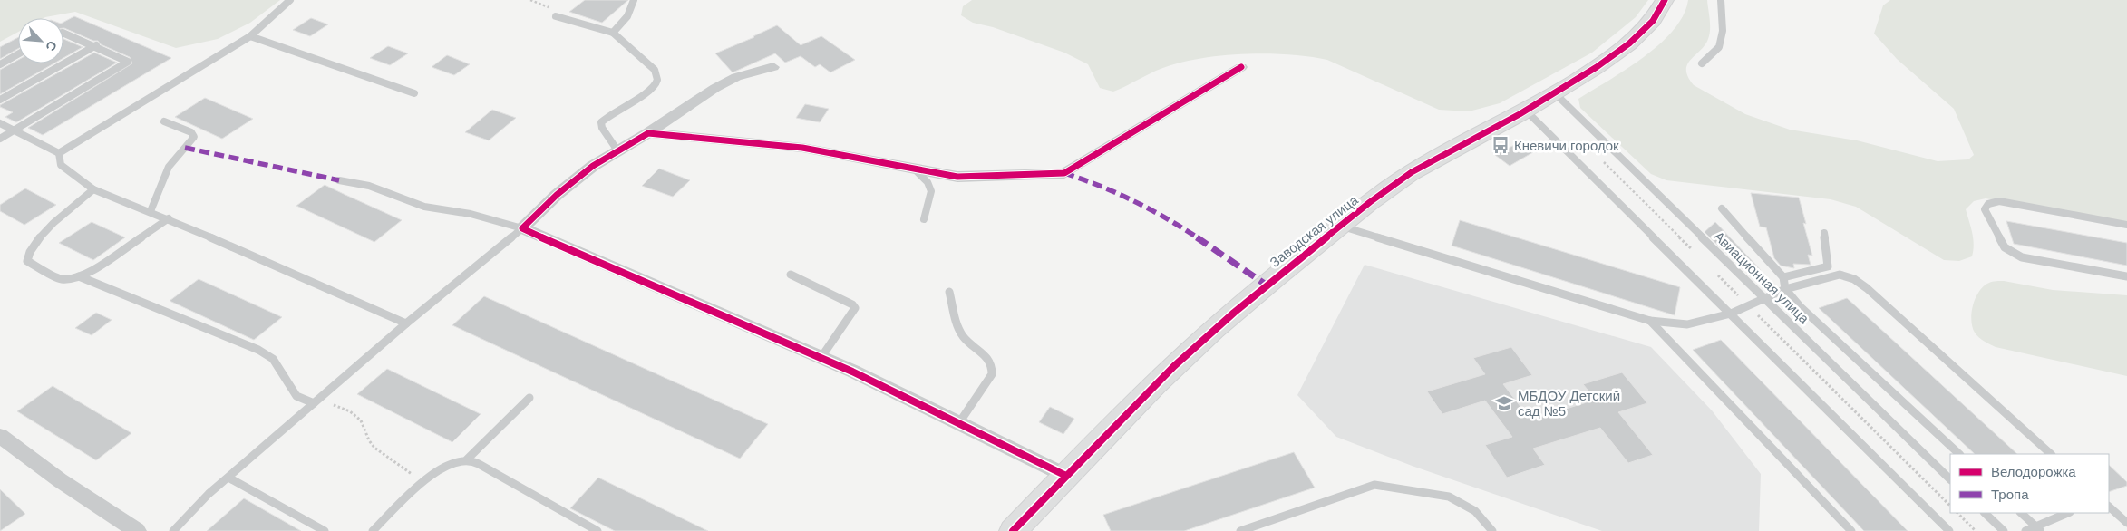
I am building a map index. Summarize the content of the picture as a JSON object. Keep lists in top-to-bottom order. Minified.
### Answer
{"streets":{"street":["Заводская улица"],"lane":["Авиационная улица"]},"crossings":[["Заводская улица","Авиационная улица"]],"places":{"bus stop":["Кневичи городок"],"school or university":["МБДОУ Детский сад №5"]},"legend":["Велодорожка","Тропа"],"north":"bottom right"}
